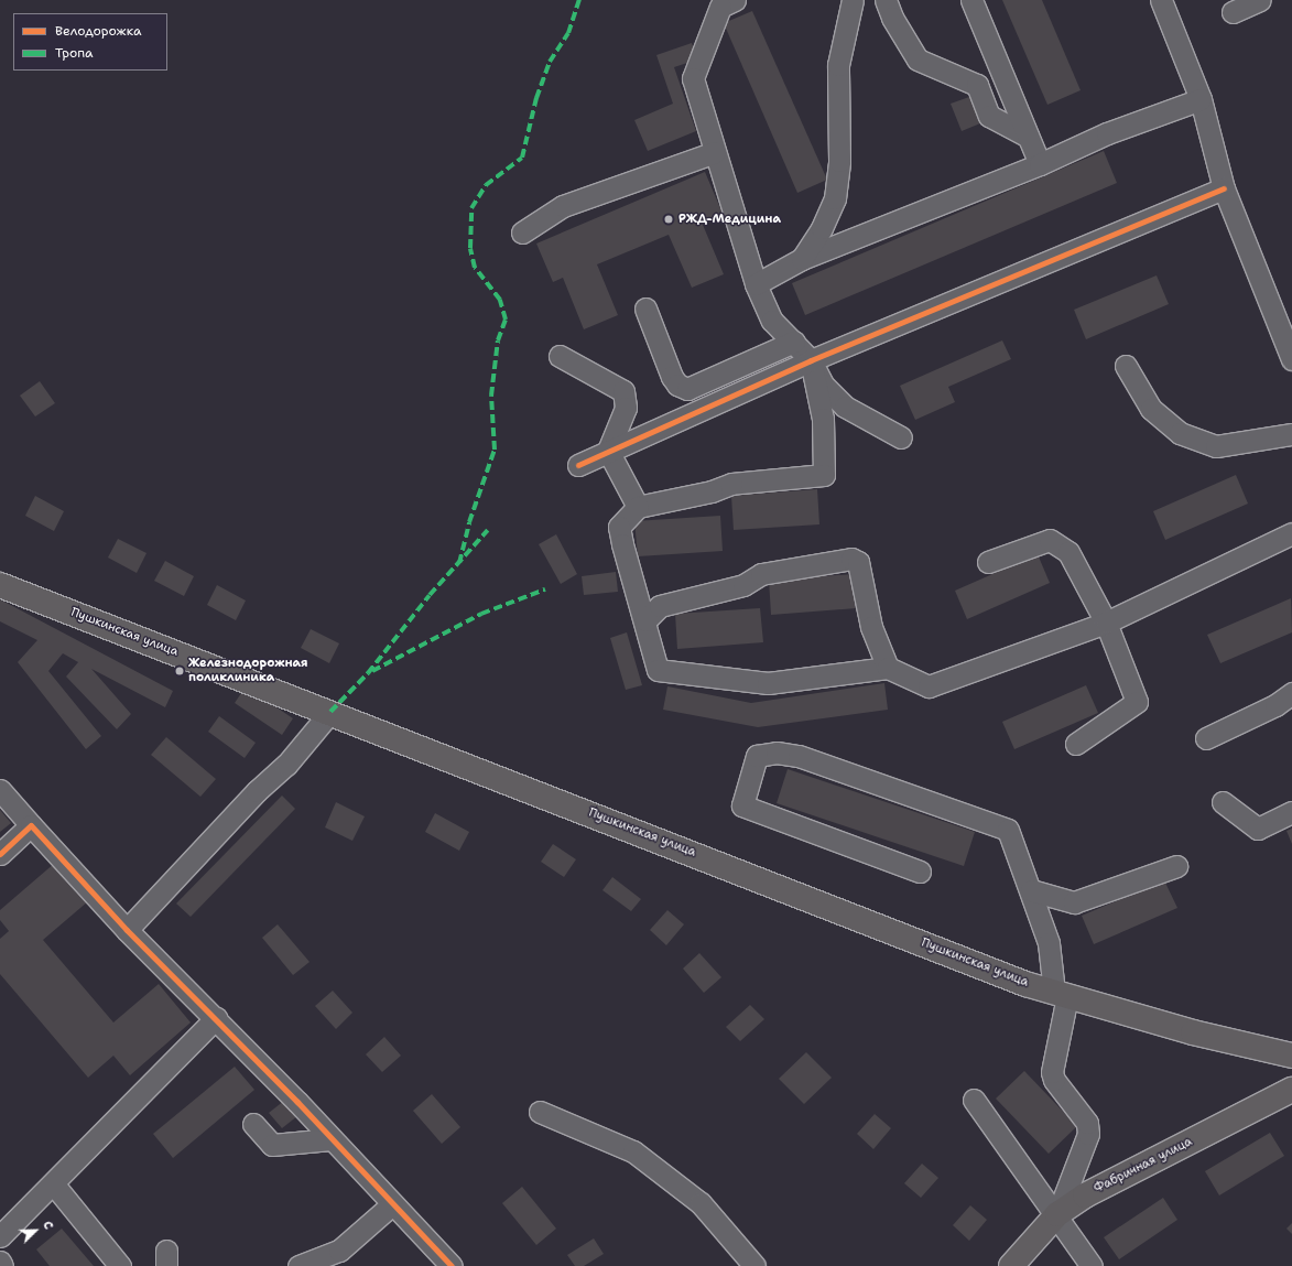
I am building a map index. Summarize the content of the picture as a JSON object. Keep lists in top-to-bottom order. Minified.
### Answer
{"streets":{"main road":["Пушкинская улица","Фабричная улица"]},"places":["РЖД-Медицина","Железнодорожная поликлиника"],"legend":["Велодорожка","Тропа"],"north":"top right"}
